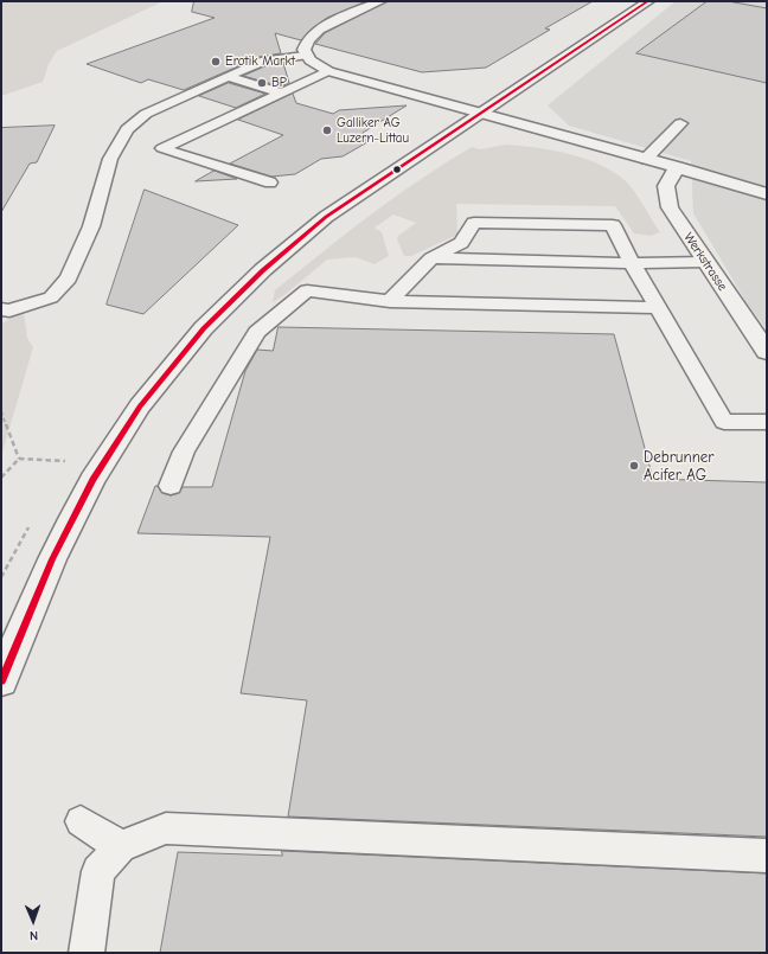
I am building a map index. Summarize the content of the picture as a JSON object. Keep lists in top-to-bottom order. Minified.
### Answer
{"streets":{"main road":["Werkstrasse"]},"places":["Erotik Markt","BP","Galliker AG Luzern-Littau","Debrunner Acifer AG"],"north":"bottom"}
